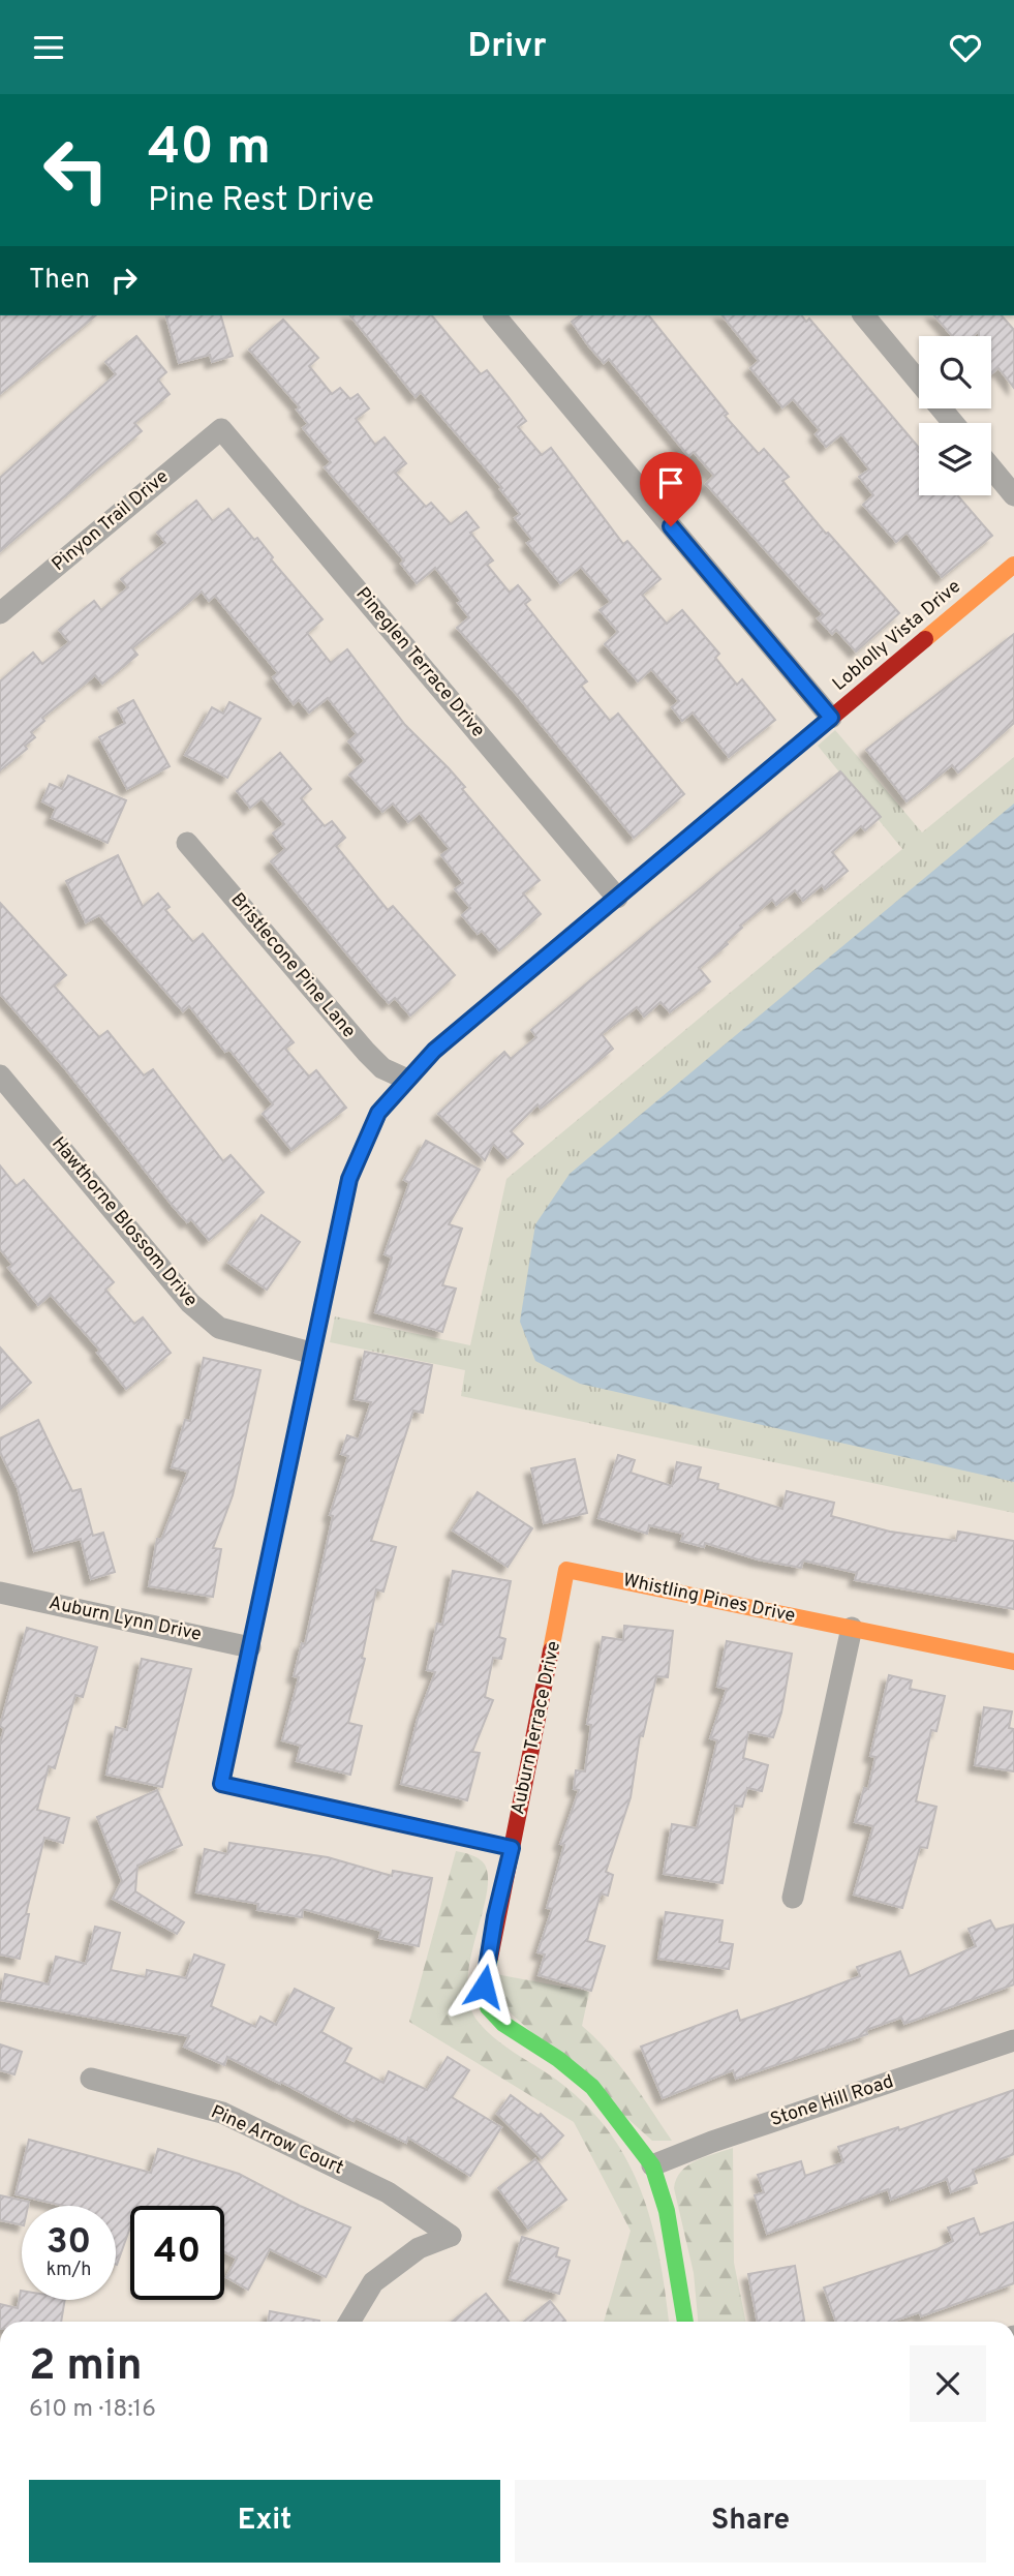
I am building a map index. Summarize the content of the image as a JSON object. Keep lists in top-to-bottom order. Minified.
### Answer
{"streets":{"street":["Pinyon Trail Drive","Loblolly Vista Drive","Pineglen Terrace Drive","Bristlecone Pine Lane","Hawthorne Blossom Drive","Whistling Pines Drive","Auburn Lynn Drive","Auburn Terrace Drive","Stone Hill Road","Pine Arrow Court"]},"crossings":[["Pinyon Trail Drive","Pineglen Terrace Drive"],["Loblolly Vista Drive","Pineglen Terrace Drive"],["Loblolly Vista Drive","Bristlecone Pine Lane"],["Loblolly Vista Drive","Hawthorne Blossom Drive"],["Loblolly Vista Drive","Auburn Lynn Drive"],["Loblolly Vista Drive","Auburn Terrace Drive"],["Whistling Pines Drive","Auburn Terrace Drive"],["Auburn Terrace Drive","Stone Hill Road"]],"page":{"header":"Drivr","turn":["40 m","Pine Rest Drive"],"then":"Then","speed":"30 km/h","limit":"40","heading":["2 min","610 m · 18:16"],"buttons":["Exit","Share"]}}
